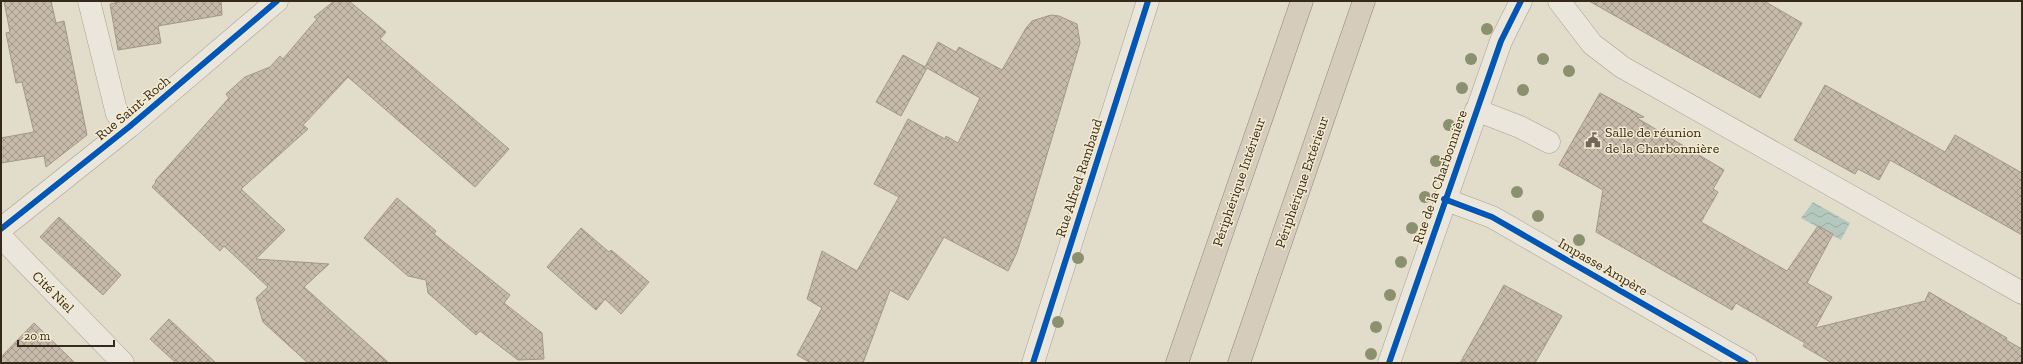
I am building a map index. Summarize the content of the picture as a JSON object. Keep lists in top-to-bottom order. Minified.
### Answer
{"streets":{"highway":["Périphérique Intérieur","Périphérique Extérieur"],"street":["Rue Saint-Roch","Rue de la Charbonnière","Rue Alfred Rambaud","Impasse Ampère","Cité Niel"]},"crossings":[["Rue de la Charbonnière","Impasse Ampère"]],"places":{"public building":["Salle de réunion de la Charbonnière"]},"scale_bar":"20 m"}
